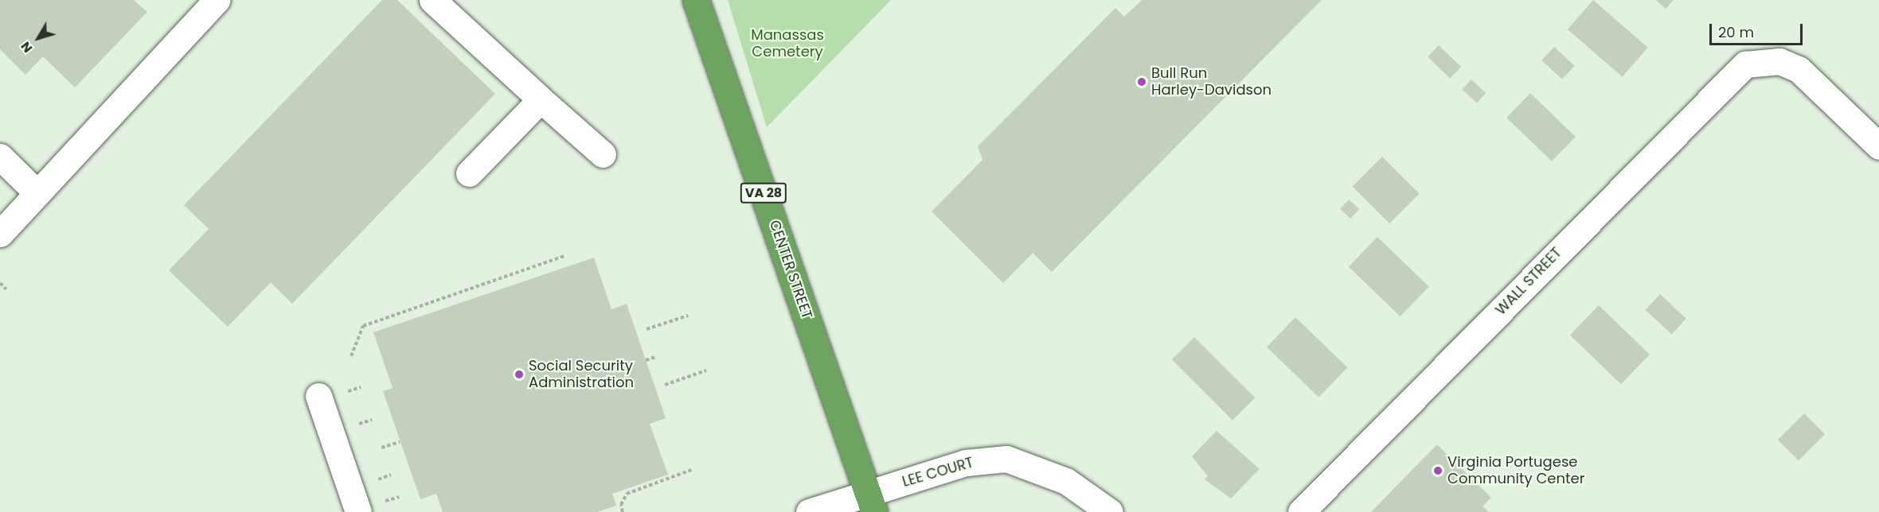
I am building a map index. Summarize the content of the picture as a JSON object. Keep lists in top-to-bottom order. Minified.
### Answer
{"streets":{"highway":["VA 28","CENTER STREET"],"street":["WALL STREET","LEE COURT"]},"crossings":[["CENTER STREET","LEE COURT"]],"parks":["Manassas Cemetery"],"places":["Bull Run Harley-Davidson","Social Security Administration","Virginia Portugese Community Center"],"scale_bar":"20 m","north":"bottom left"}
